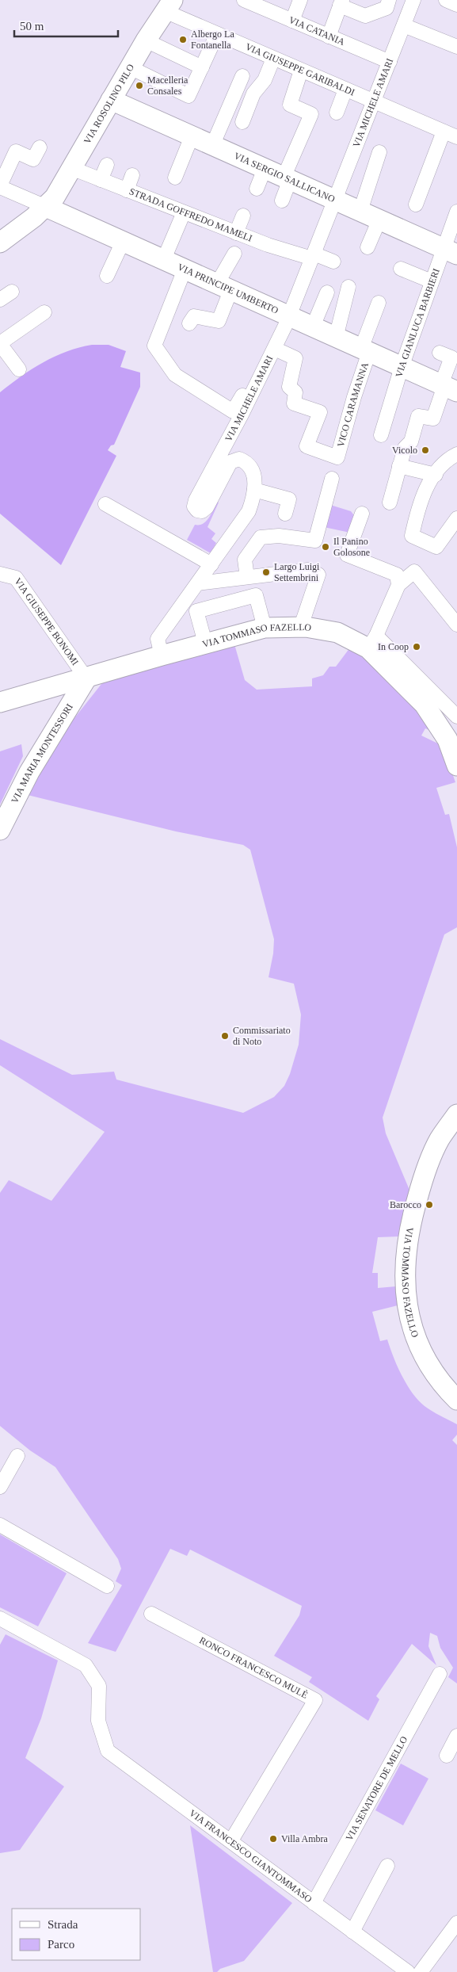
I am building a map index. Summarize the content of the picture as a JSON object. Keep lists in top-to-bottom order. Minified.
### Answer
{"streets":{"main road":["VIA ROSOLINO PILO","VIA SERGIO SALLICANO","VIA PRINCIPE UMBERTO","VIA TOMMASO FAZELLO","VIA MARIA MONTESSORI"],"street":["VIA CATANIA","VIA GIUSEPPE GARIBALDI","VIA MICHELE AMARI","STRADA GOFFREDO MAMELI","VIA GIANLUCA BARBIERI","VICO CARAMANNA","VIA GIUSEPPE BONOMI","RONCO FRANCESCO MULÈ","VIA SENATORE DE MELLO","VIA FRANCESCO GIANTOMMASO"]},"crossings":[["VIA CATANIA","VIA MICHELE AMARI"],["VIA GIUSEPPE GARIBALDI","VIA MICHELE AMARI"],["VIA GIUSEPPE GARIBALDI","VIA ROSOLINO PILO"],["VIA MICHELE AMARI","VIA SERGIO SALLICANO"],["VIA MICHELE AMARI","STRADA GOFFREDO MAMELI"],["VIA MICHELE AMARI","VIA PRINCIPE UMBERTO"],["VIA MICHELE AMARI","VICO CARAMANNA"],["VIA MICHELE AMARI","VIA TOMMASO FAZELLO"],["VIA ROSOLINO PILO","VIA SERGIO SALLICANO"],["VIA ROSOLINO PILO","STRADA GOFFREDO MAMELI"],["VIA ROSOLINO PILO","VIA PRINCIPE UMBERTO"],["VIA SERGIO SALLICANO","VIA GIANLUCA BARBIERI"],["VIA PRINCIPE UMBERTO","VIA GIANLUCA BARBIERI"],["VIA PRINCIPE UMBERTO","VICO CARAMANNA"],["VIA GIUSEPPE BONOMI","VIA TOMMASO FAZELLO"],["VIA GIUSEPPE BONOMI","VIA MARIA MONTESSORI"],["VIA TOMMASO FAZELLO","VIA MARIA MONTESSORI"],["RONCO FRANCESCO MULÈ","VIA FRANCESCO GIANTOMMASO"],["VIA SENATORE DE MELLO","VIA FRANCESCO GIANTOMMASO"]],"places":["Albergo La Fontanella","Macelleria Consales","Vicolo","Il Panino Golosone","Largo Luigi Settembrini","In Coop","Commissariato di Noto","Barocco","Villa Ambra"],"legend":["Strada","Parco"],"scale_bar":"50 m"}
